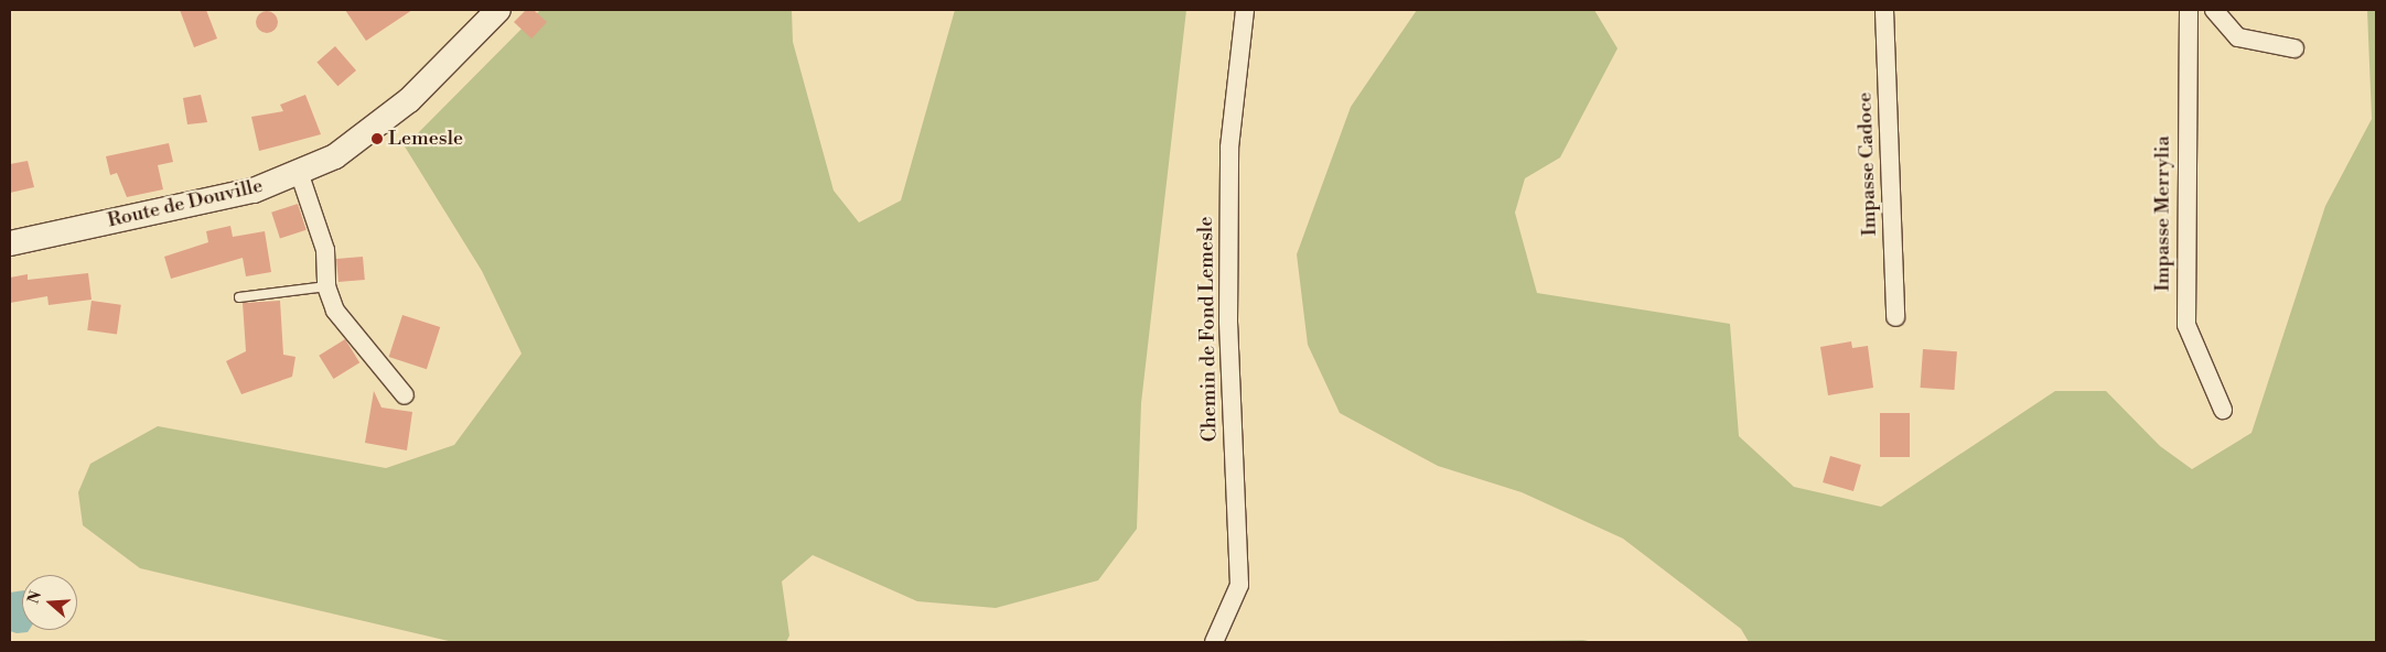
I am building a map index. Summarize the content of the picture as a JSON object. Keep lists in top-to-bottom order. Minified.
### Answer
{"streets":{"main road":["Route de Douville"],"street":["Impasse Cadoce","Impasse Merrylia","Chemin de Fond Lemesle"]},"places":["Lemesle"],"north":"left"}
